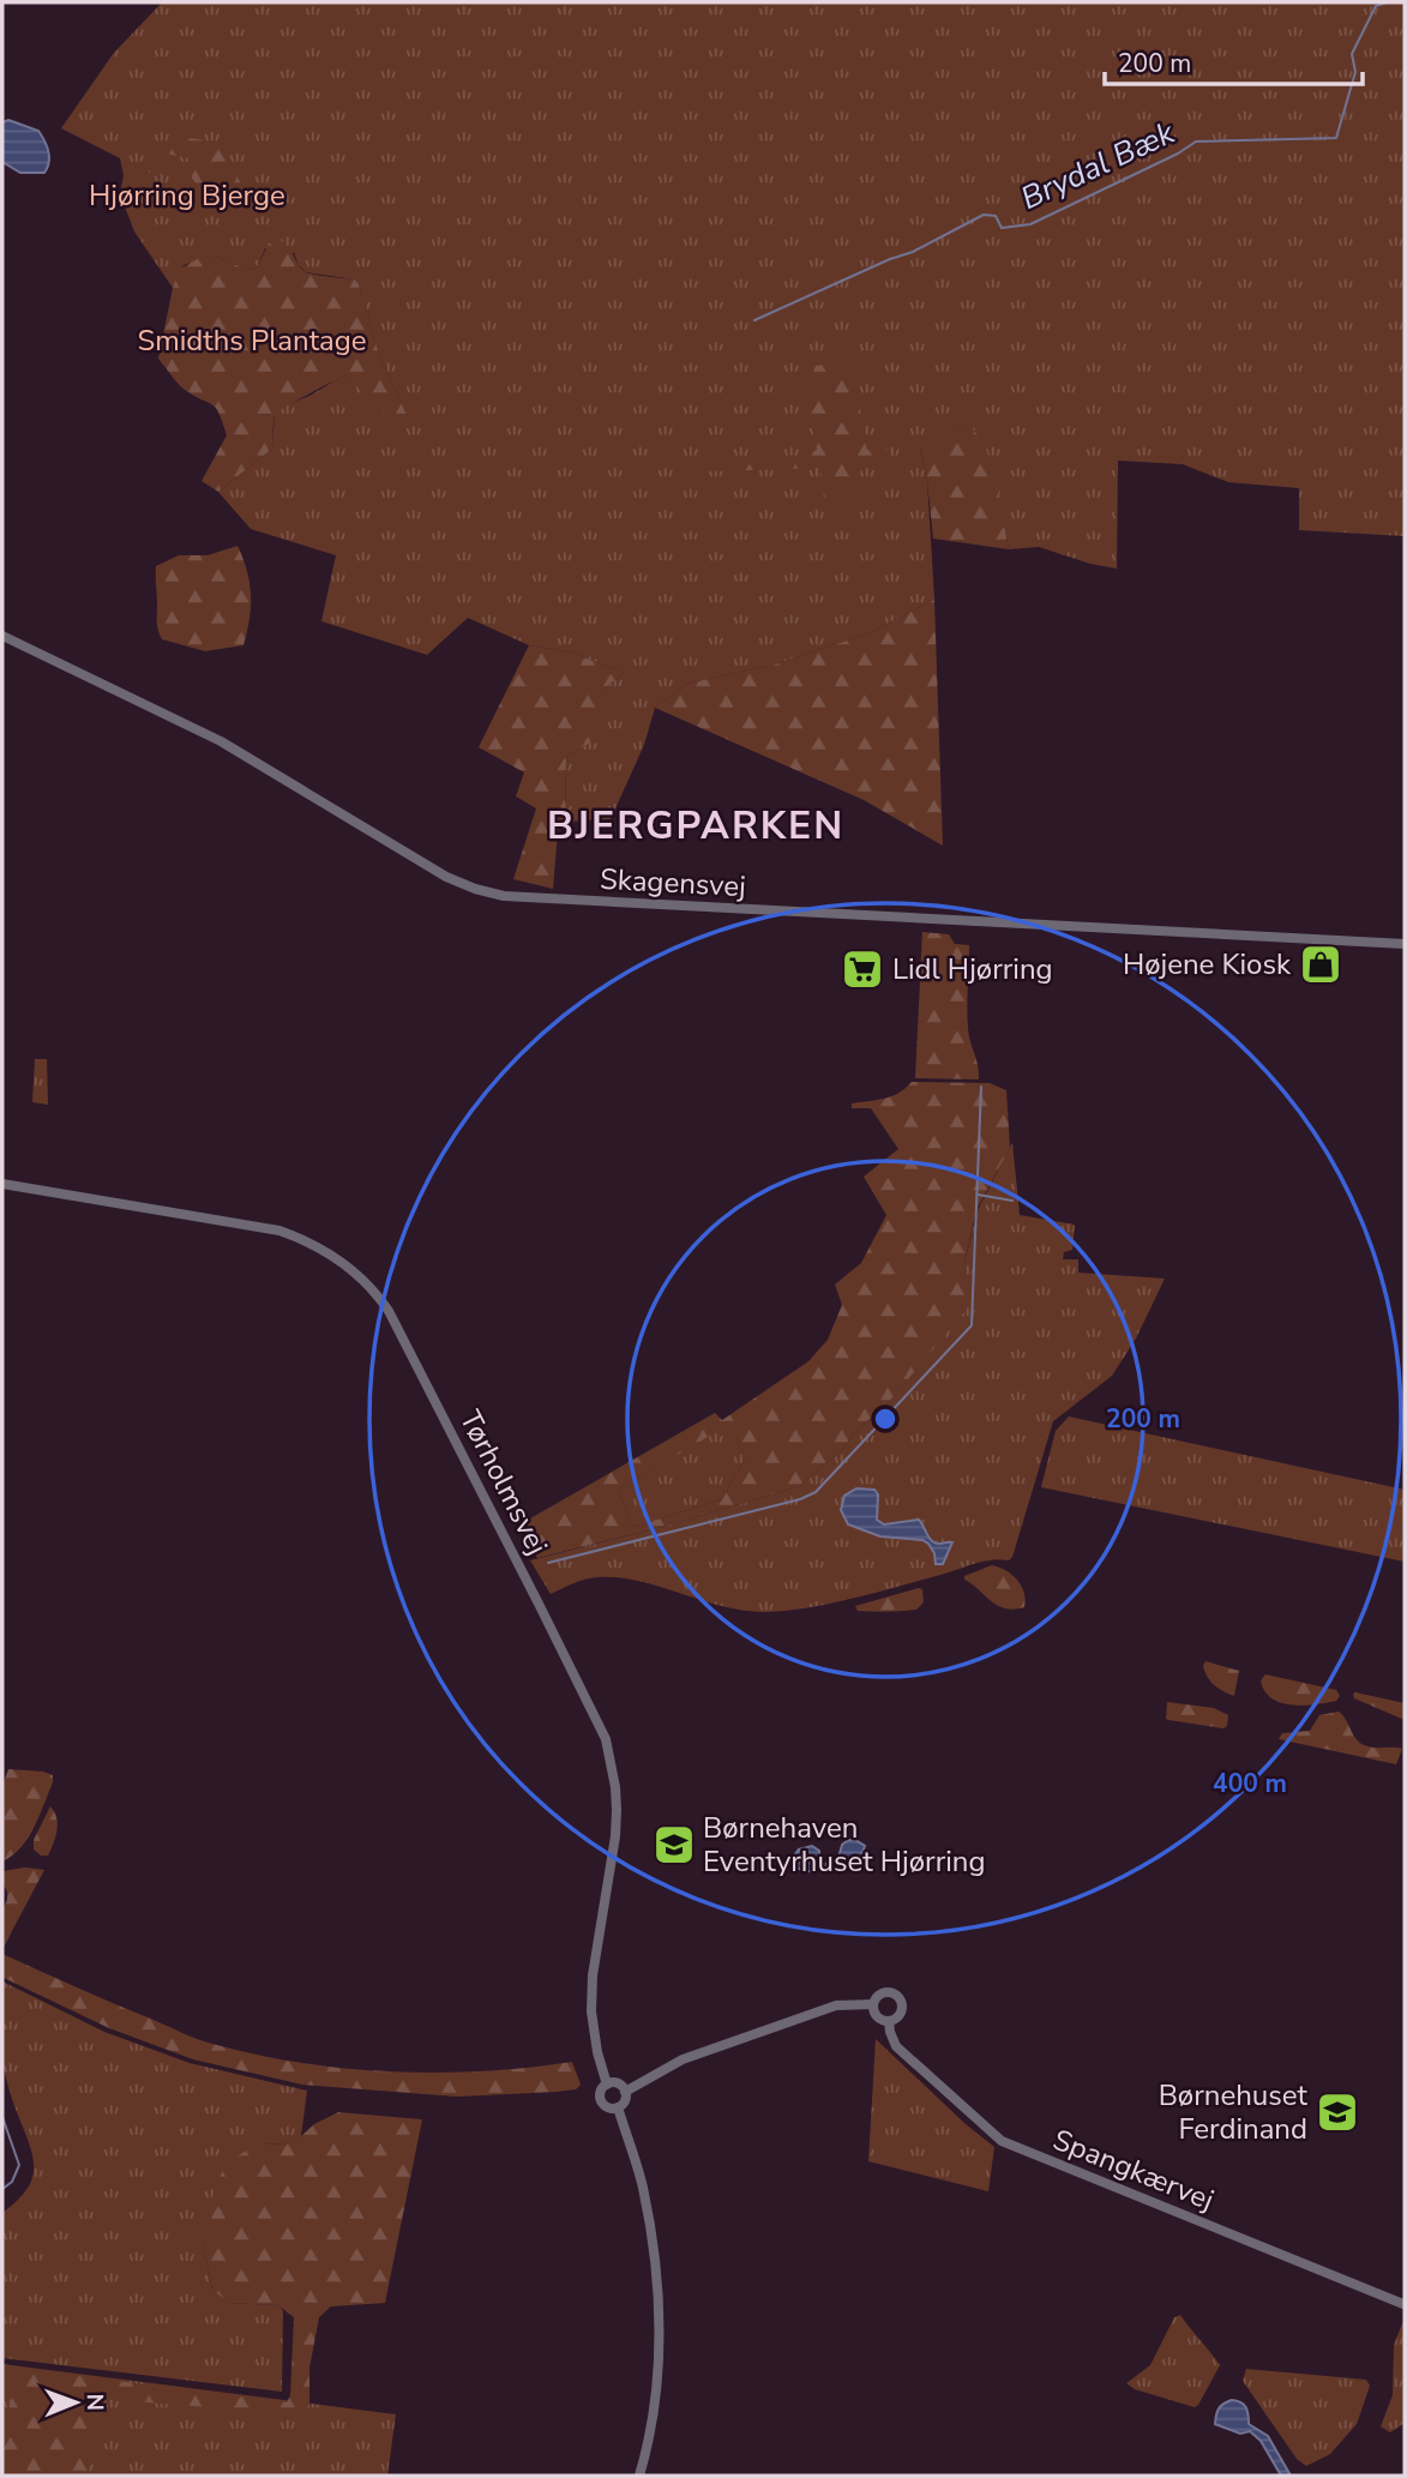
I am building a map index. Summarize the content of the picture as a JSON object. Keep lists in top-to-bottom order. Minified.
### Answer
{"streets":{"street":["Skagensvej","Tørholmsvej","Spangkærvej"]},"districts":["BJERGPARKEN"],"water":["Brydal Bæk"],"parks":["Hjørring Bjerge","Smidths Plantage"],"places":{"shop":["Højene Kiosk"],"supermarket":["Lidl Hjørring"],"school or university":["Børnehaven Eventyrhuset Hjørring","Børnehuset Ferdinand"]},"scale_bar":"200 m","north":"right","rings":["200 m","400 m"]}
